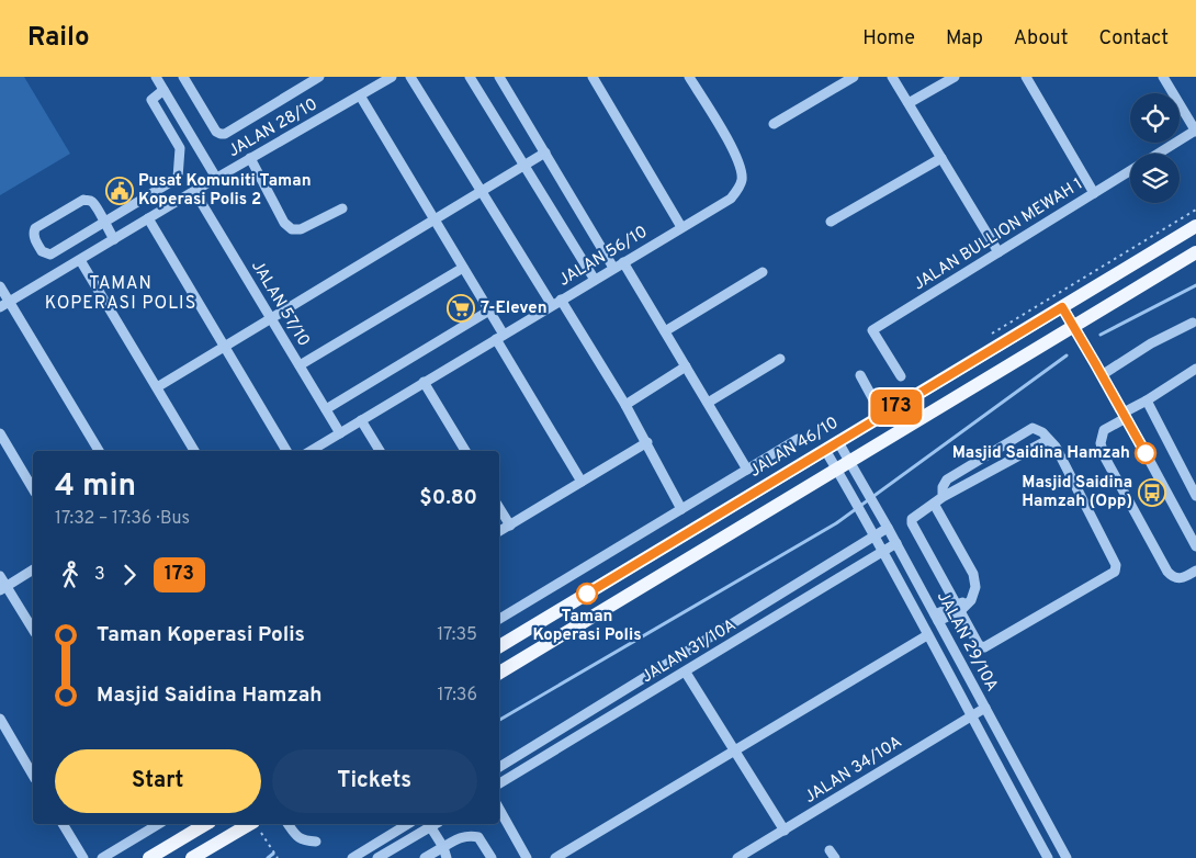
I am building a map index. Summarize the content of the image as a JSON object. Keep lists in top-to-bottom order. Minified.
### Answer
{"streets":{"main road":["JALAN 46/10"],"street":["JALAN 28/10","JALAN BULLION MEWAH 1","JALAN 56/10","JALAN 57/10","JALAN 29/10A","JALAN 31/10A","JALAN 34/10A"]},"crossings":[["JALAN 28/10","JALAN 57/10"],["JALAN 56/10","JALAN 57/10"],["JALAN 46/10","JALAN 29/10A"],["JALAN 29/10A","JALAN 31/10A"],["JALAN 29/10A","JALAN 34/10A"]],"districts":["TAMAN KOPERASI POLIS"],"places":{"public building":["Pusat Komuniti Taman Koperasi Polis 2"],"supermarket":["7-Eleven"],"other":["Masjid Saidina Hamzah","Taman Koperasi Polis"],"bus stop":["Masjid Saidina Hamzah (Opp)"]},"lines":["bus line 173"],"page":{"header":"Railo","nav":["Home","Map","About","Contact"],"on_map":"173","heading":["4 min","17:32 – 17:36 · Bus","$0.80"],"legs":["3","173"],"list":[{"name":"Taman Koperasi Polis","value":"17:35"},{"name":"Masjid Saidina Hamzah","value":"17:36"}],"buttons":["Start","Tickets"]}}
